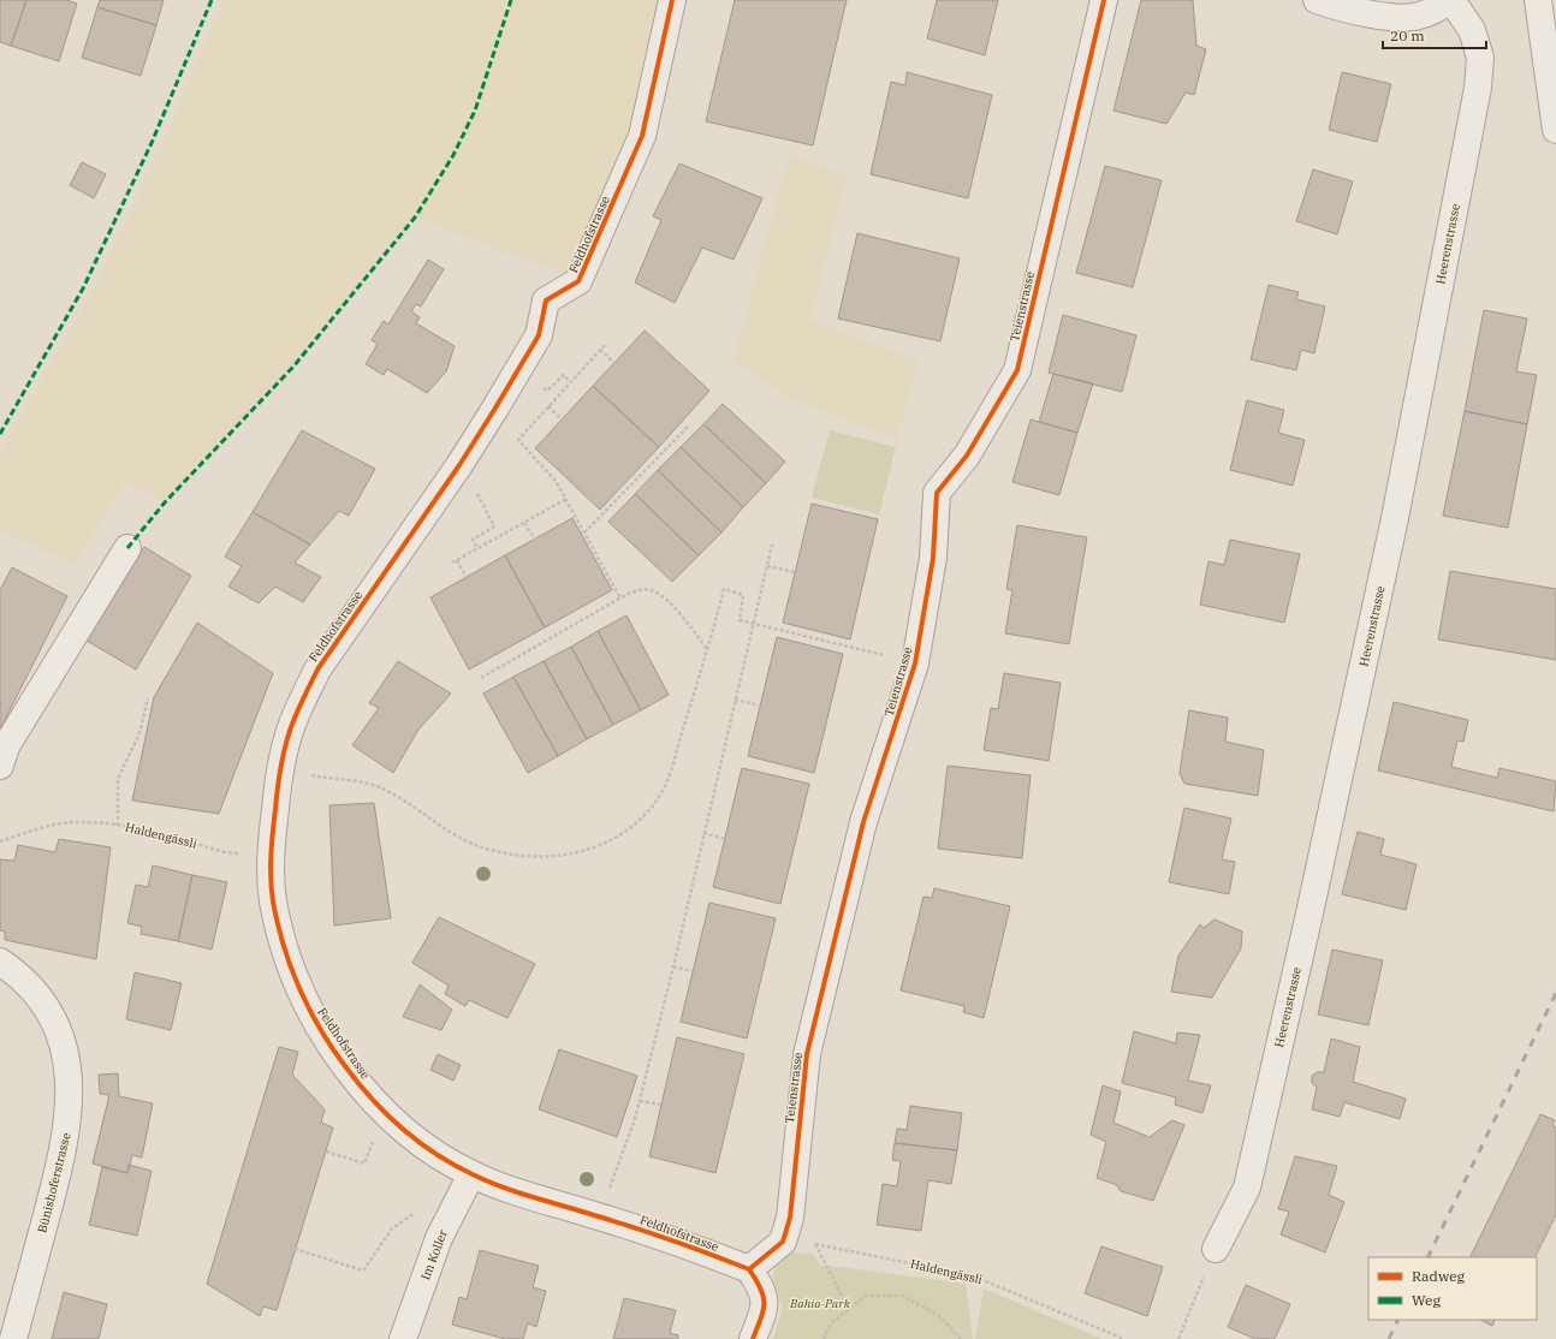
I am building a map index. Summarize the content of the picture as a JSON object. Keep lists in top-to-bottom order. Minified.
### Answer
{"streets":{"street":["Feldhofstrasse","Heerenstrasse","Teienstrasse","Bünishoferstrasse","Im Koller"],"path":["Haldengässli"]},"crossings":[["Feldhofstrasse","Teienstrasse"],["Feldhofstrasse","Im Koller"]],"parks":["Bahia-Park"],"legend":["Radweg","Weg"],"scale_bar":"20 m"}
